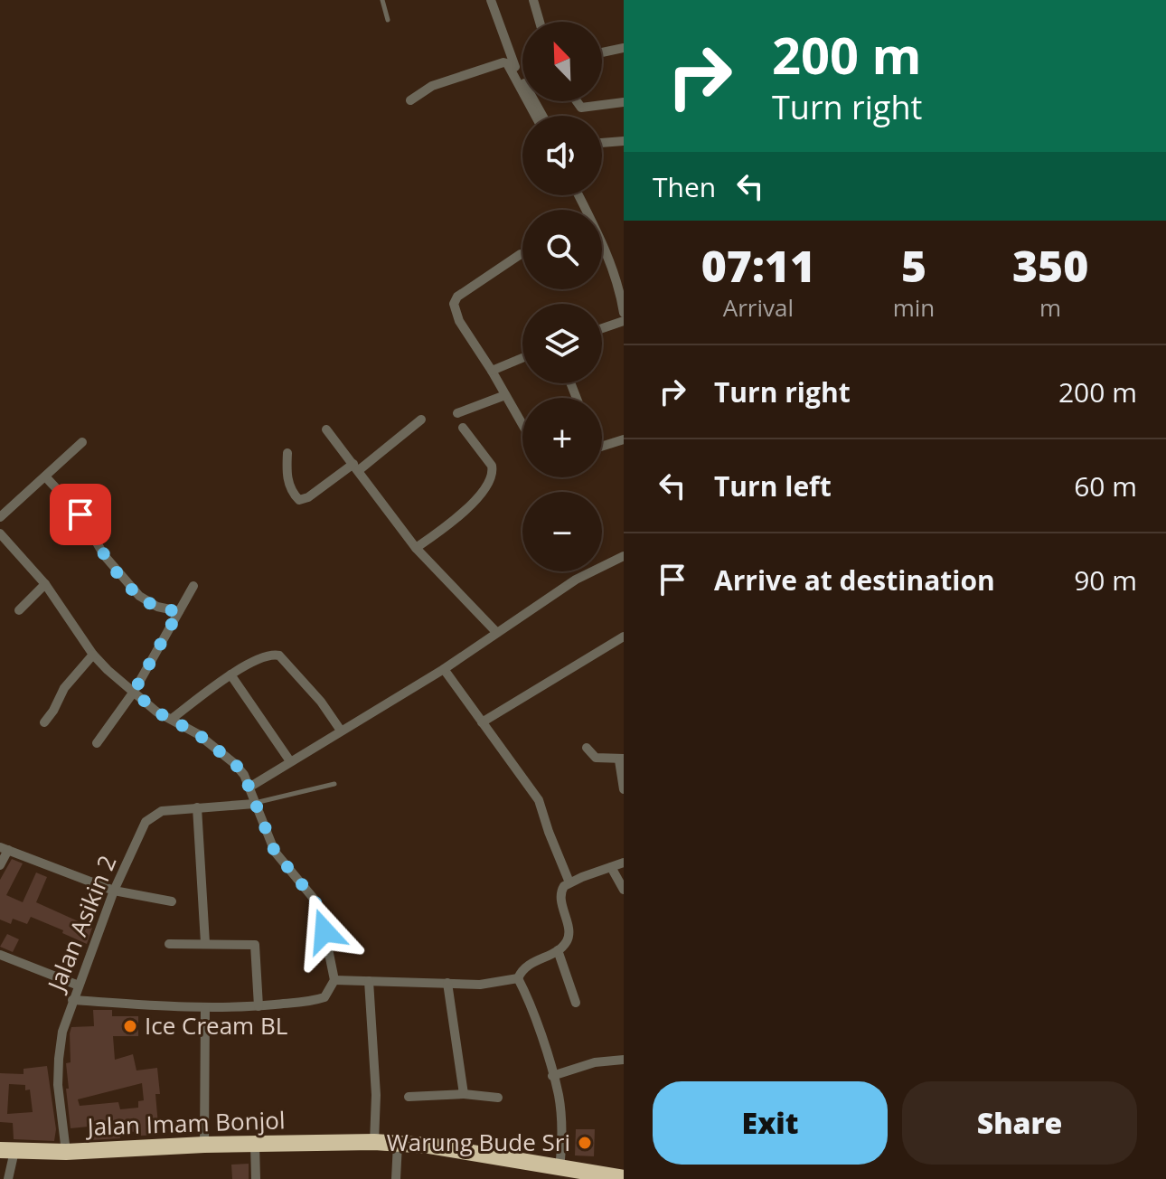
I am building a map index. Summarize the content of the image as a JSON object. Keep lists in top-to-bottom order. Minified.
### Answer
{"streets":{"highway":["Jalan Imam Bonjol"],"street":["Jalan Asikin 2"]},"crossings":[["Jalan Asikin 2","Jalan Imam Bonjol"]],"places":["Ice Cream BL","Warung Bude Sri"],"north":"top left","page":{"turn":["200 m","Turn right"],"map_buttons":["+","−"],"then":"Then","eta":["07:11","Arrival","5","min","350","m"],"list":[{"name":"Turn right","value":"200 m"},{"name":"Turn left","value":"60 m"},{"name":"Arrive at destination","value":"90 m"}],"buttons":["Exit","Share"]}}
